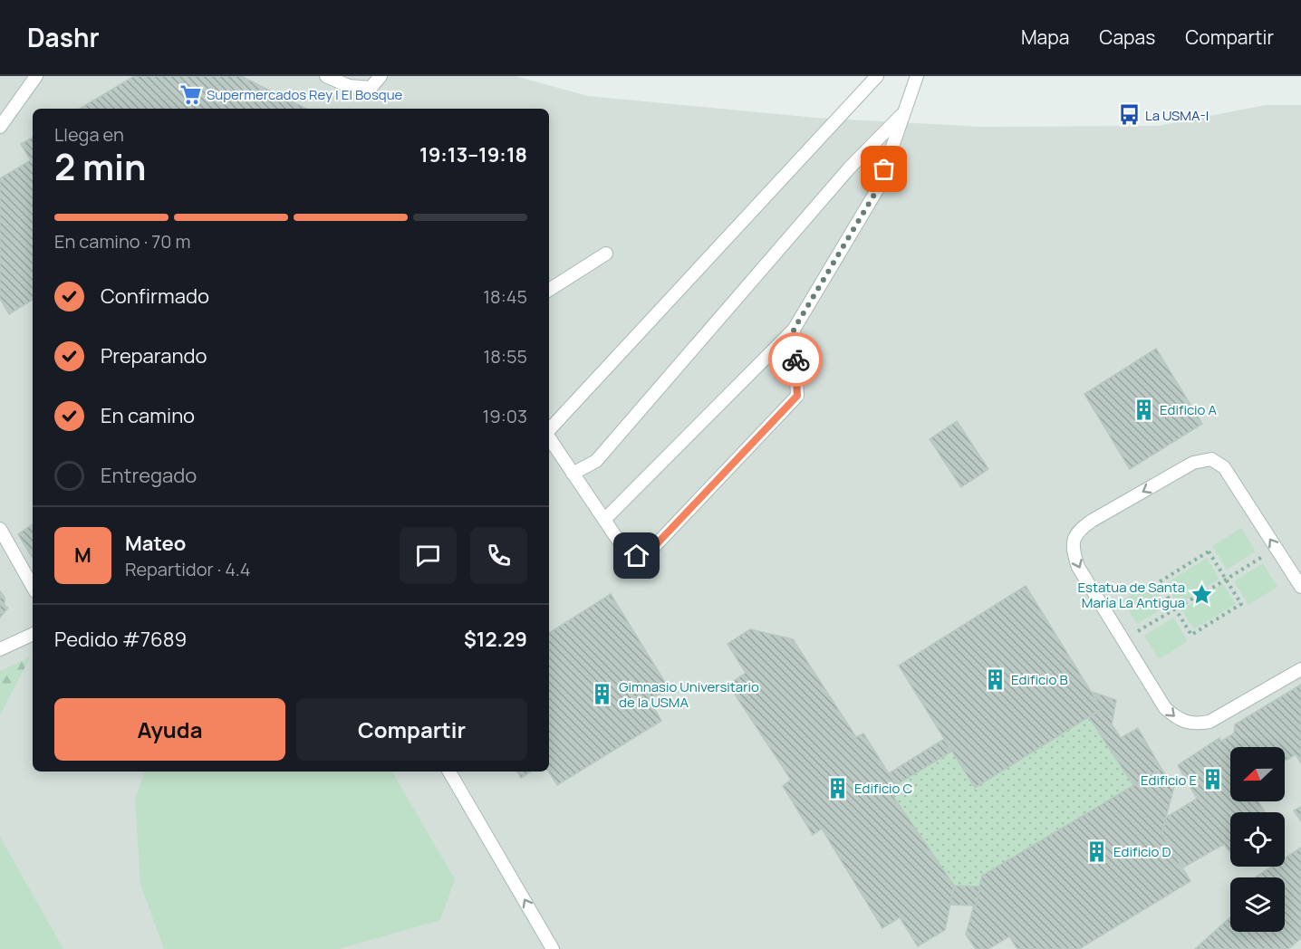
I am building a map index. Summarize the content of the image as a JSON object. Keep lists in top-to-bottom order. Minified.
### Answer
{"places":{"supermarket":["Supermercados Rey | El Bosque"],"bus stop":["La USMA-I"],"building":["Edificio A","Edificio B","Gimnasio Universitario de la USMA","Edificio E","Edificio C","Edificio D"],"place":["Estatua de Santa María La Antigua"]},"north":"left","page":{"header":"Dashr","nav":["Mapa","Capas","Compartir"],"heading":["2 min","Llega en","19:13–19:18"],"panel":["Mateo","Repartidor · 4.4","Pedido #7689","$12.29"],"bar":"En camino · 70 m","list":[["Confirmado","18:45"],["Preparando","18:55"],["En camino","19:03"],"Entregado"],"round":"M","buttons":["Ayuda","Compartir"]}}
